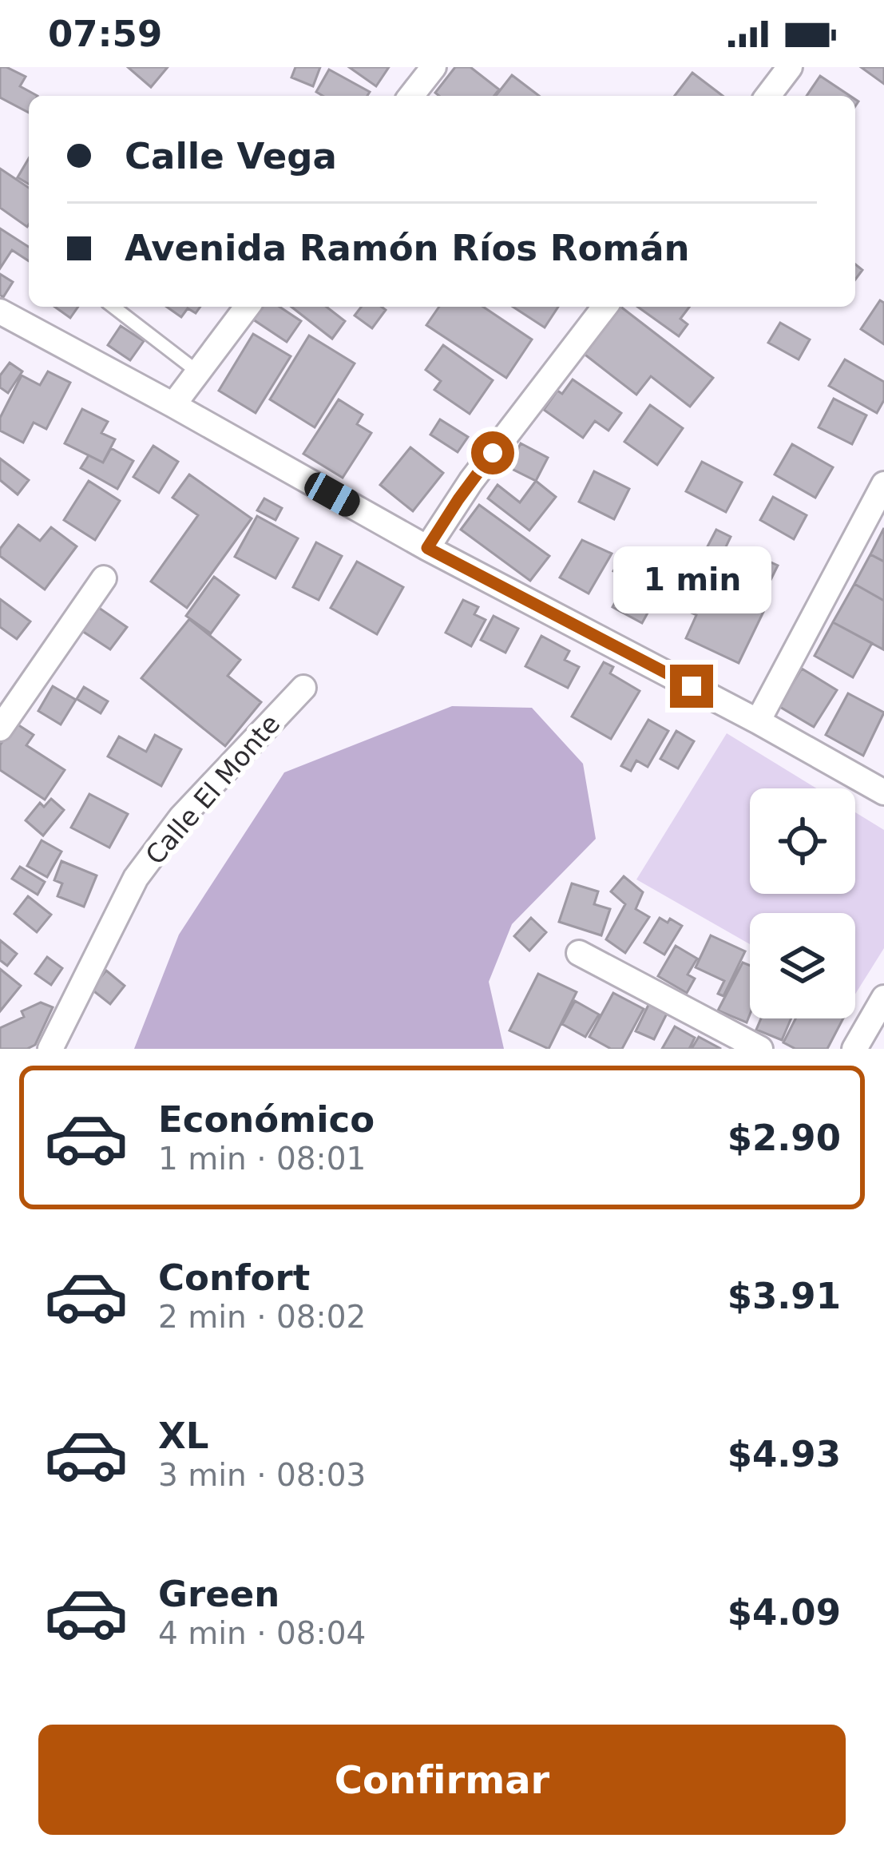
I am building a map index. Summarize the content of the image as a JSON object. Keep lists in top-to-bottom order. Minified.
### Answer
{"streets":{"street":["Calle El Monte"]},"page":{"status":"07:59","banner":["Calle Vega","Avenida Ramón Ríos Román"],"bubble":"1 min","list":[{"name":"Económico","note":"1 min · 08:01","value":"$2.90"},{"name":"Confort","note":"2 min · 08:02","value":"$3.91"},{"name":"XL","note":"3 min · 08:03","value":"$4.93"},{"name":"Green","note":"4 min · 08:04","value":"$4.09"}],"buttons":"Confirmar"}}
